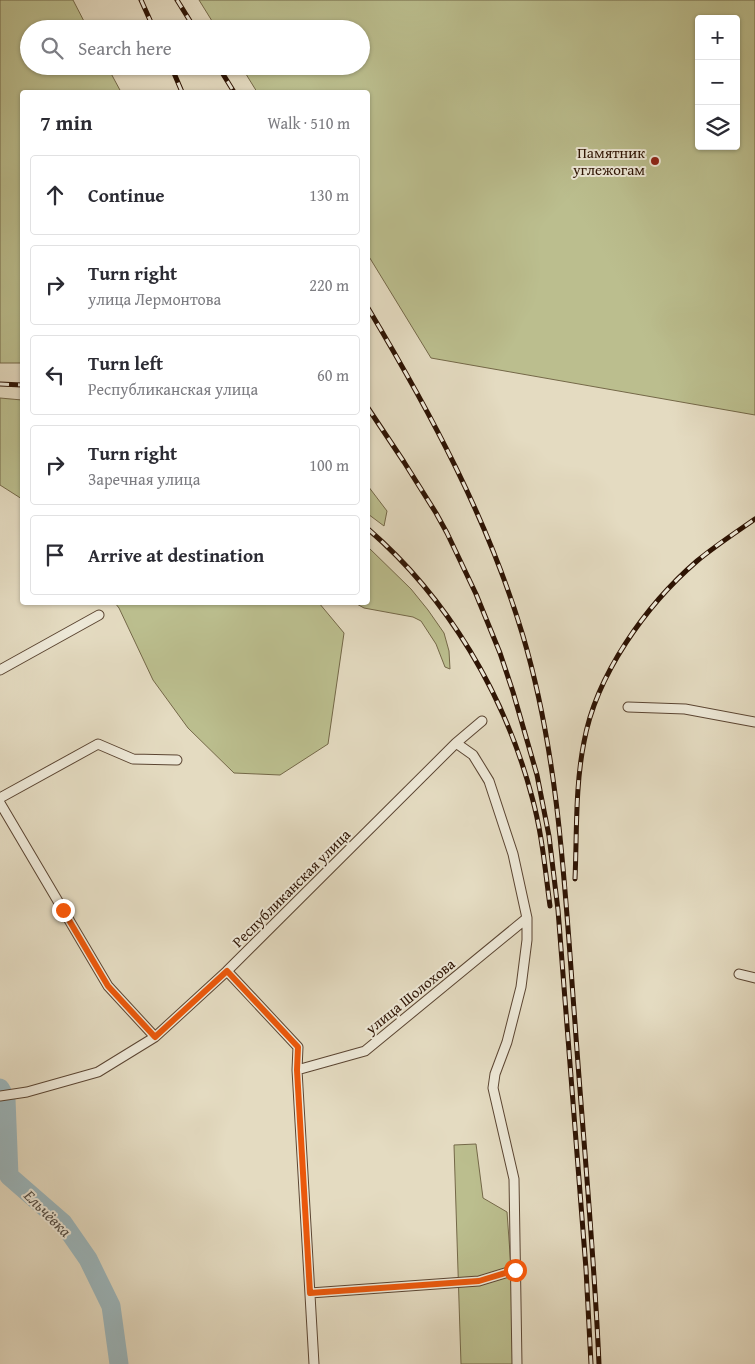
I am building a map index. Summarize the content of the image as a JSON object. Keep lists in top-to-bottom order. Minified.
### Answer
{"streets":{"street":["Республиканская улица","улица Шолохова"]},"water":["Ельчёвка"],"places":["Памятник углежогам"],"page":{"map_buttons":["+","−"],"search":"Search here","heading":["7 min","Walk · 510 m"],"list":[["Continue","130 m"],["Turn right","улица Лермонтова","220 m"],["Turn left","Республиканская улица","60 m"],["Turn right","Заречная улица","100 m"],"Arrive at destination"]}}
